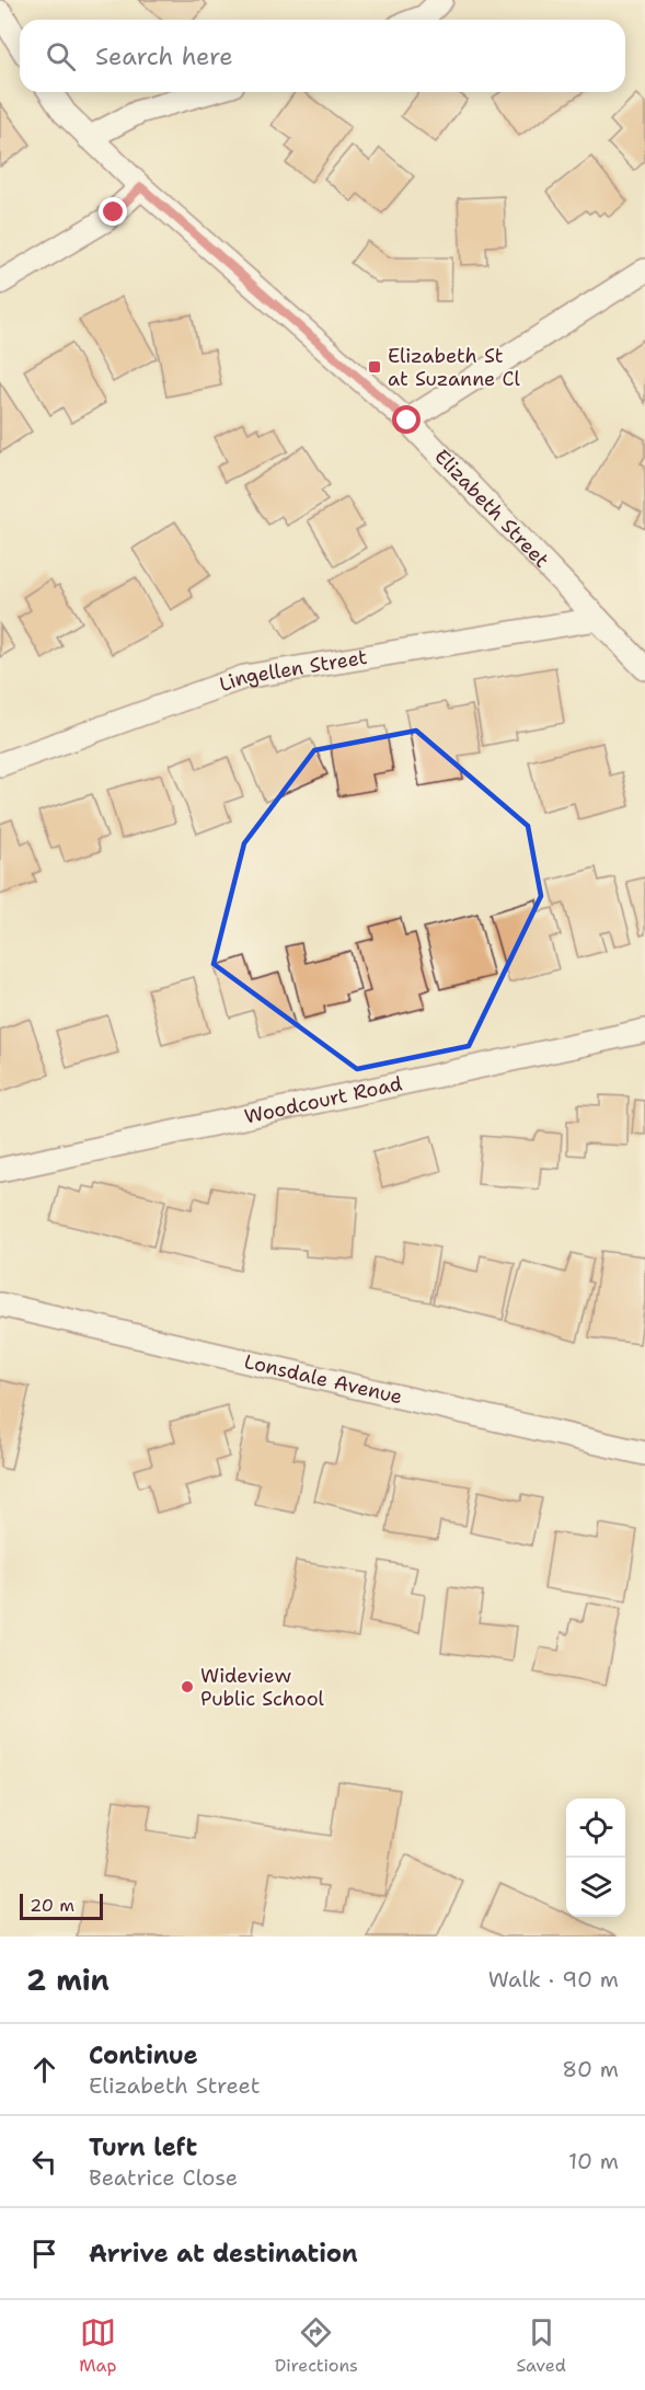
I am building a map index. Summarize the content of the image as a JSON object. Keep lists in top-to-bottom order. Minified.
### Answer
{"streets":{"street":["Elizabeth Street","Lingellen Street","Woodcourt Road","Lonsdale Avenue"]},"crossings":[["Elizabeth Street","Lingellen Street"]],"places":{"transit":["Elizabeth St at Suzanne Cl"],"other":["Wideview Public School"]},"scale_bar":"20 m","page":{"search":"Search here","scale":"20 m","heading":["2 min","Walk · 90 m"],"list":[["Continue","Elizabeth Street","80 m"],["Turn left","Beatrice Close","10 m"],"Arrive at destination"],"nav":["Map","Directions","Saved"]}}
